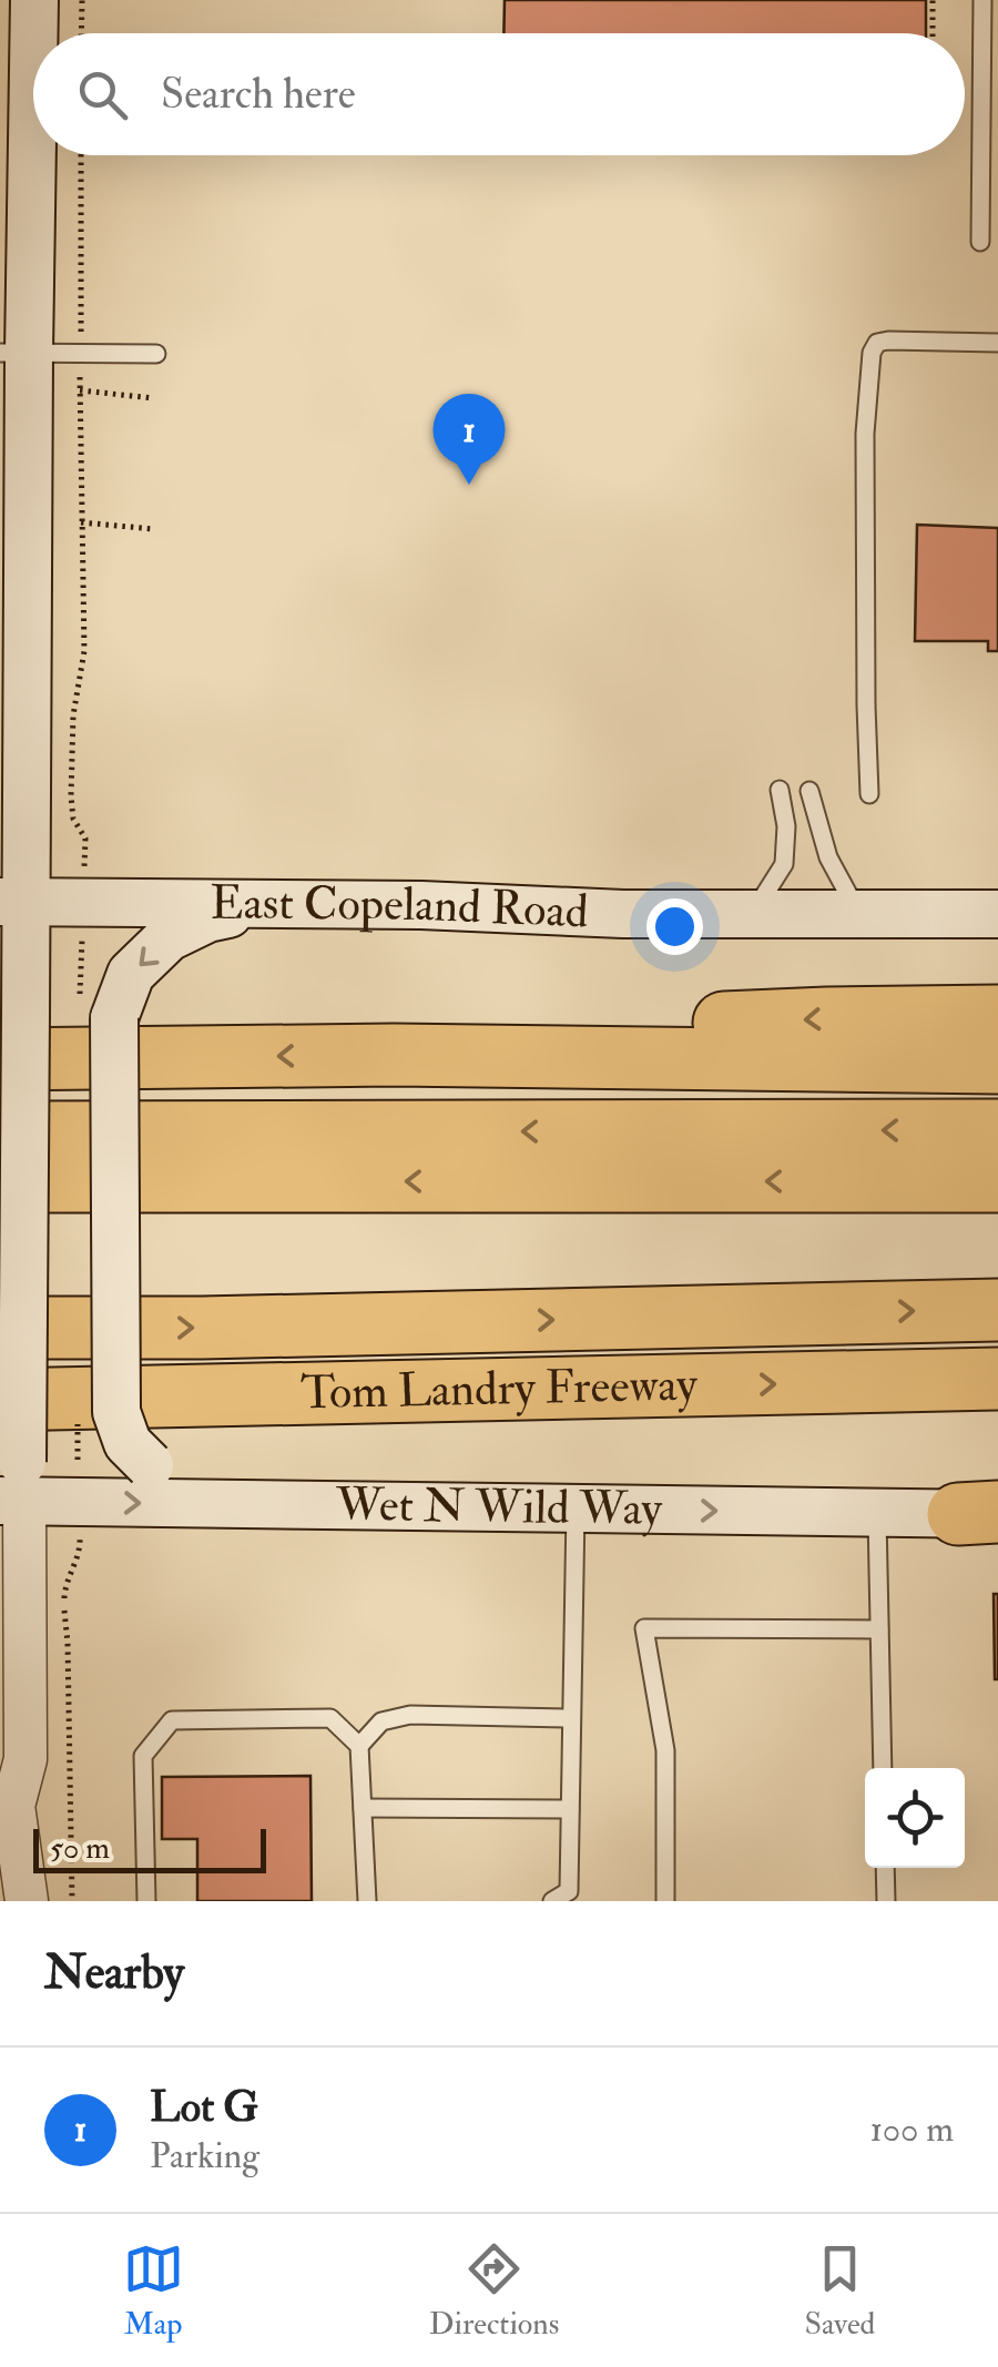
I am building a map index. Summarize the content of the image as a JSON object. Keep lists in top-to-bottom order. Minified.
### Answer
{"streets":{"highway":["Tom Landry Freeway"],"main road":["East Copeland Road","Wet N Wild Way"]},"one_way":["Wet N Wild Way"],"scale_bar":"50 m","page":{"search":"Search here","pins":"1","scale":"50 m","heading":"Nearby","list":[{"mark":"1","name":"Lot G","note":"Parking","value":"100 m"}],"nav":["Map","Directions","Saved"]}}
